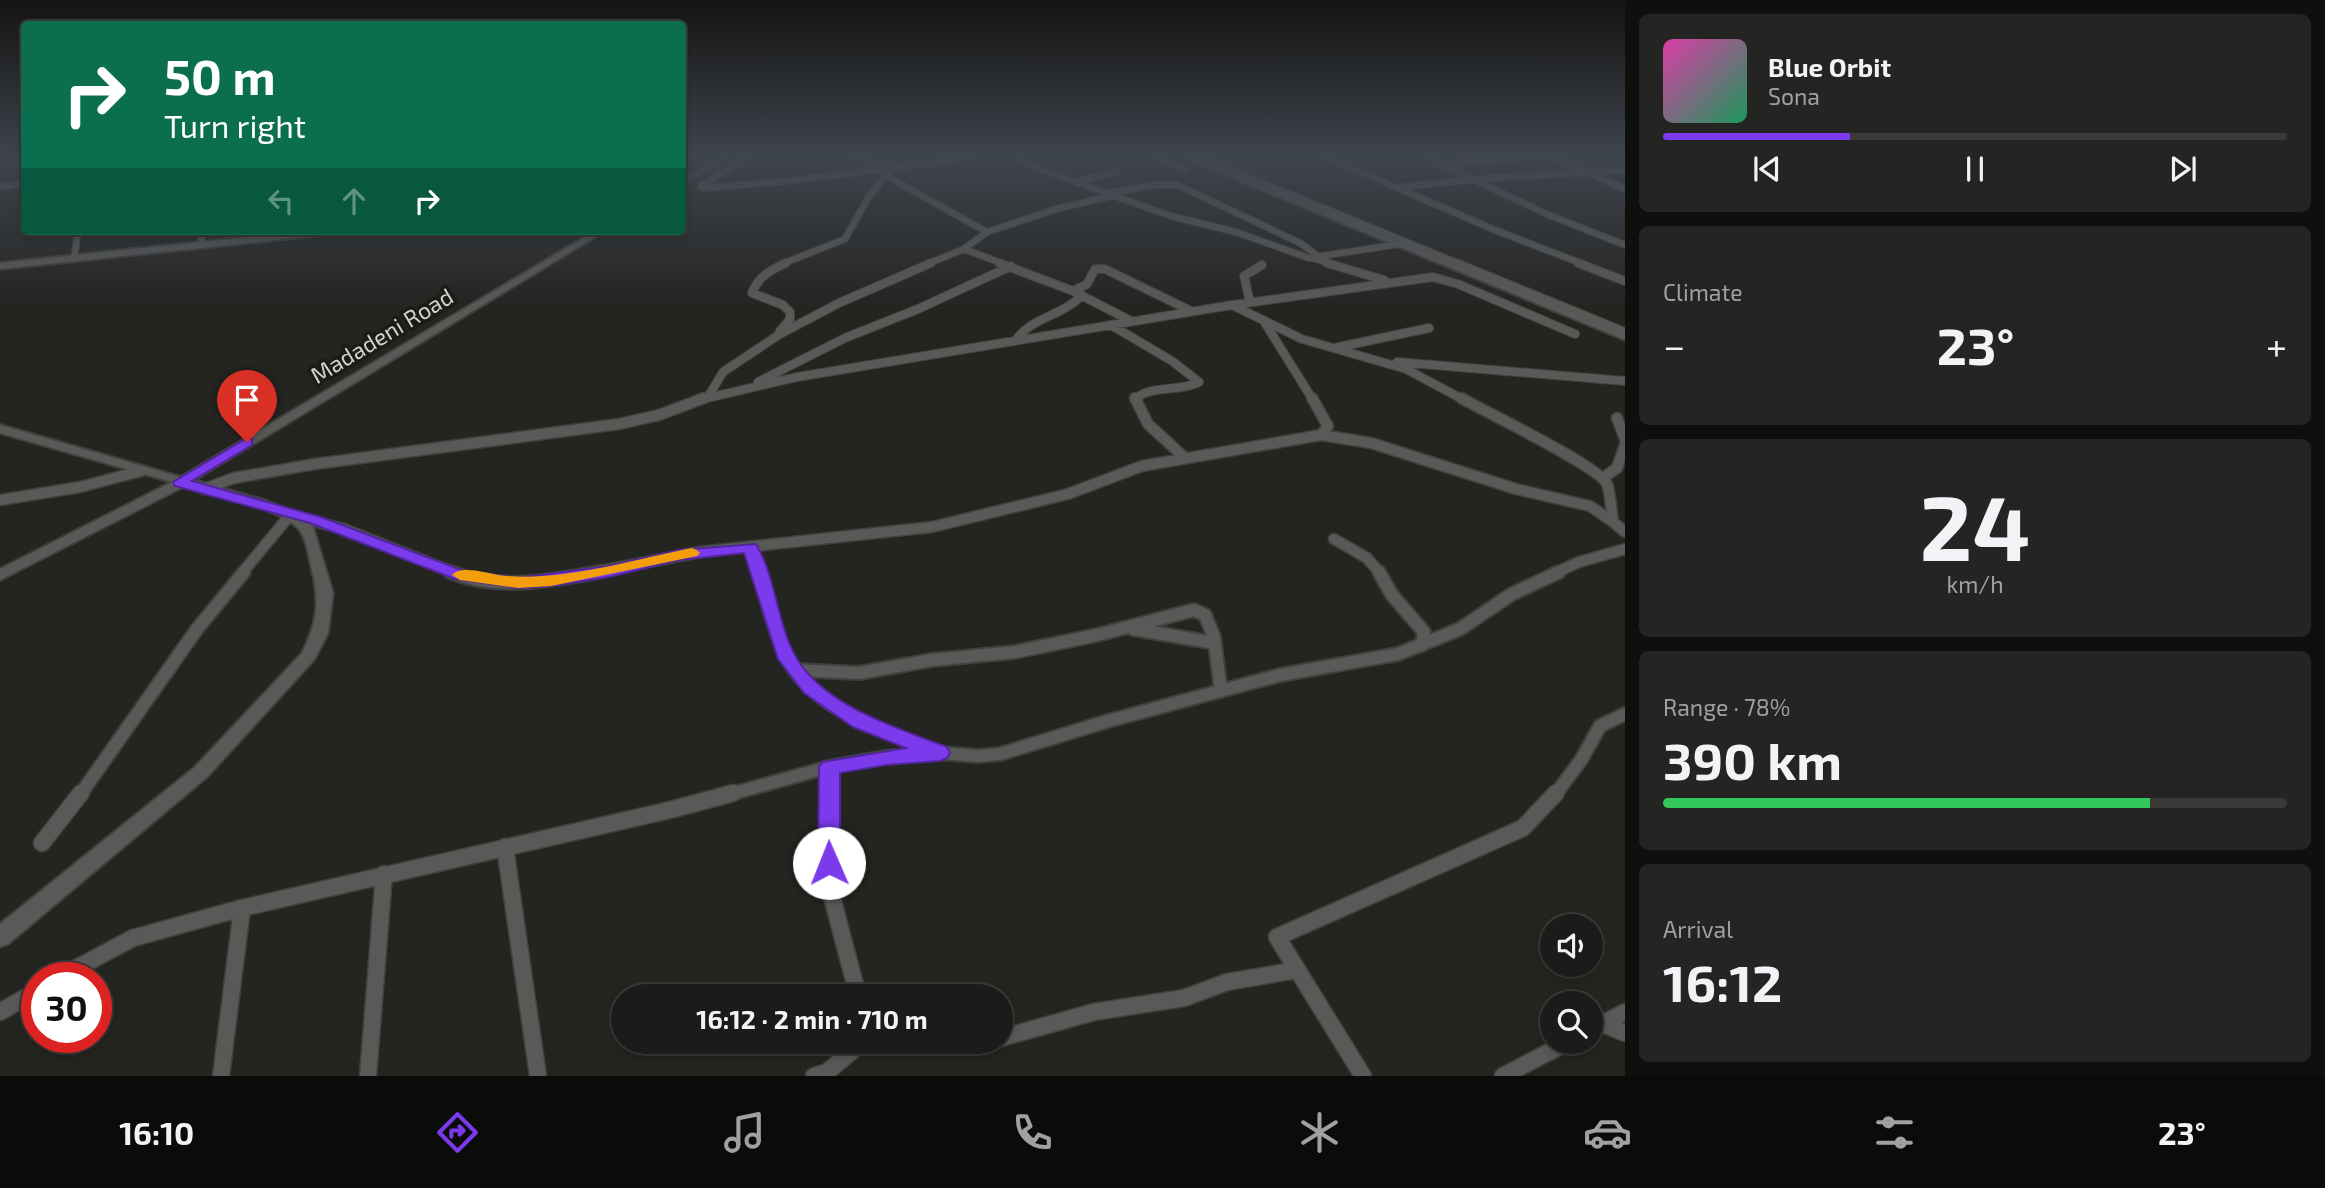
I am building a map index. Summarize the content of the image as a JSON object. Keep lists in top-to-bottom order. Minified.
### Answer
{"streets":{"street":["Madadeni Road"]},"page":{"turn":["50 m","Turn right"],"song":["Blue Orbit","Sona"],"tile":["Climate",["24","km/h"],["Range · 78%","390 km"],["Arrival","16:12"]],"heat":["−","23°","+"],"limit":"30","trip":"16:12 · 2 min · 710 m","tabs":["16:10","23°"]}}
